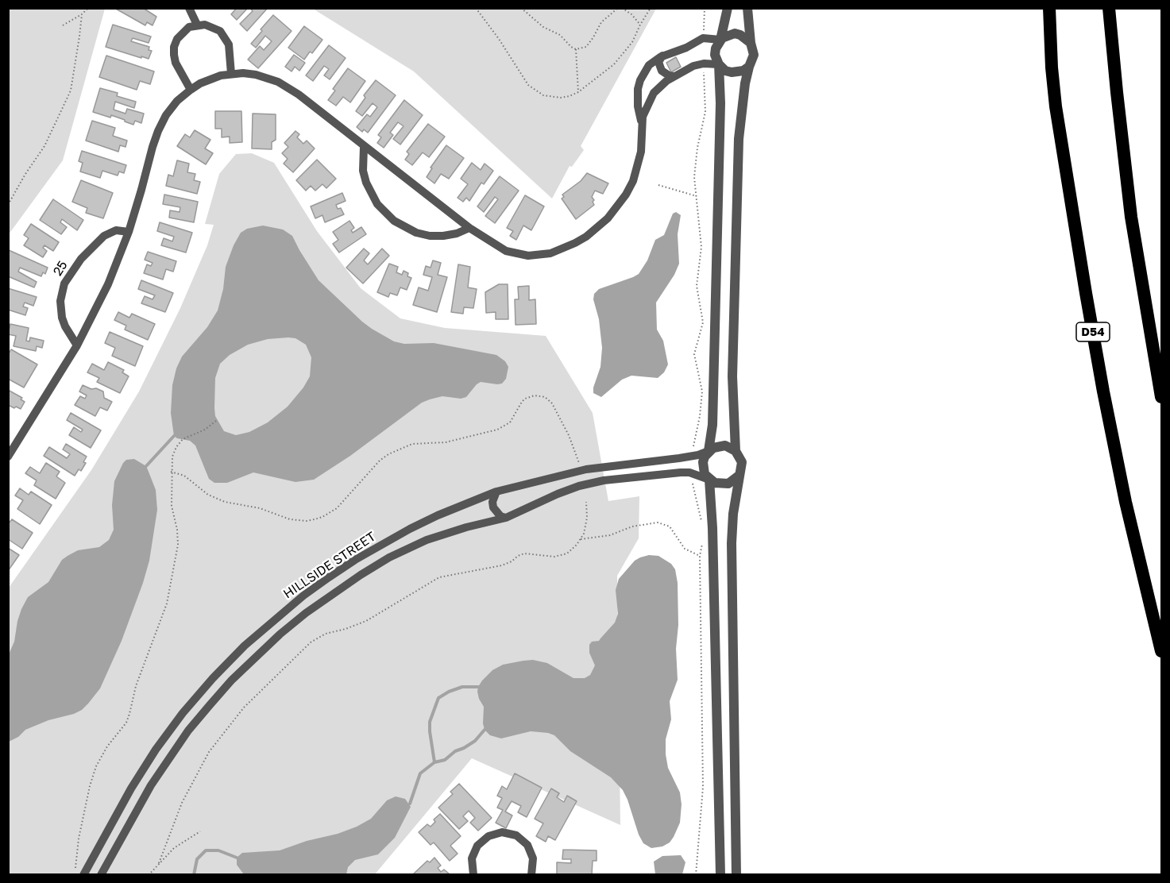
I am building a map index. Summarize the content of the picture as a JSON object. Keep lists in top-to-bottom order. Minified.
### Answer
{"streets":{"highway":["D54"],"street":["25","HILLSIDE STREET"]}}
